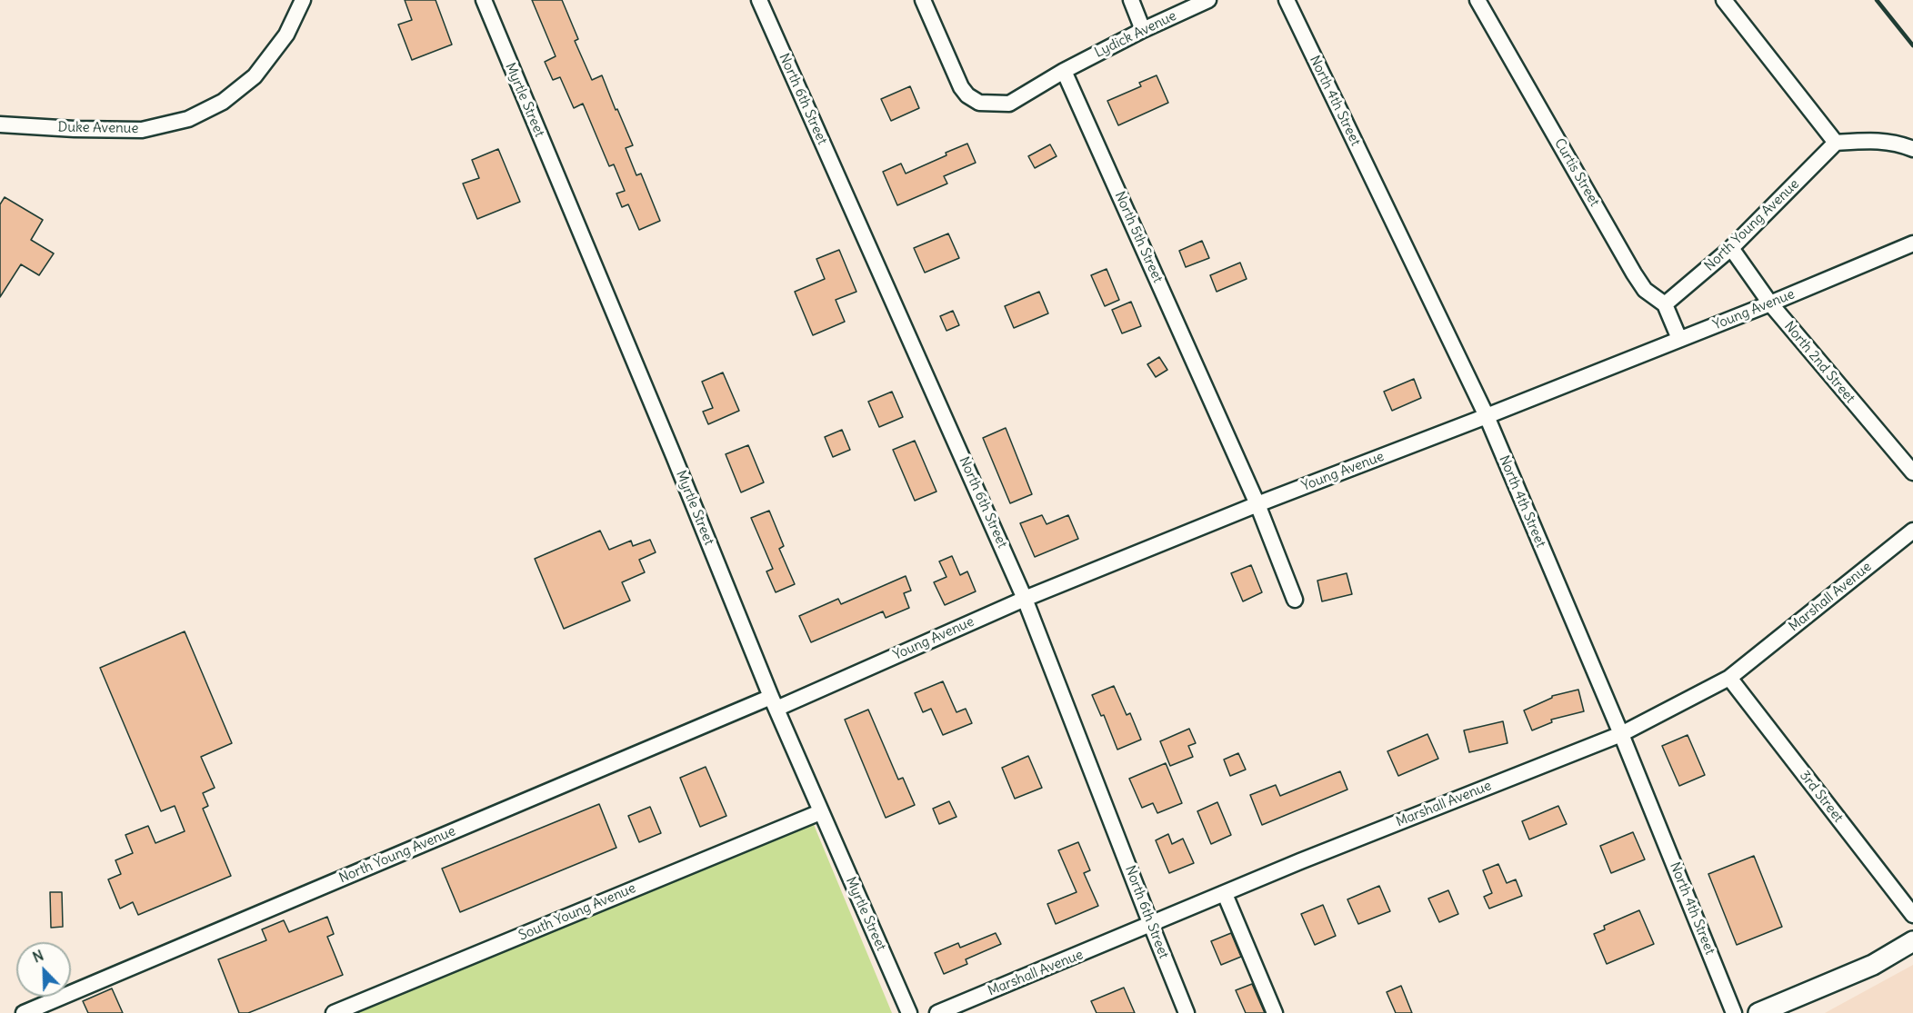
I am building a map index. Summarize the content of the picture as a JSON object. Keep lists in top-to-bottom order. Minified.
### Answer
{"streets":{"street":["Lydick Avenue","North 6th Street","Myrtle Street","North 4th Street","Duke Avenue","Curtis Street","North Young Avenue","North 5th Street","Young Avenue","North 2nd Street","Marshall Avenue","3rd Street","South Young Avenue"]},"crossings":[["Lydick Avenue","North 5th Street"],["North 6th Street","Young Avenue"],["North 6th Street","Marshall Avenue"],["Myrtle Street","North Young Avenue"],["Myrtle Street","Young Avenue"],["Myrtle Street","South Young Avenue"],["North 4th Street","Young Avenue"],["North 4th Street","Marshall Avenue"],["Curtis Street","North Young Avenue"],["Curtis Street","Young Avenue"],["North Young Avenue","Young Avenue"],["North Young Avenue","North 2nd Street"],["North 5th Street","Young Avenue"],["Young Avenue","North 2nd Street"],["Marshall Avenue","3rd Street"]],"north":"top left"}
